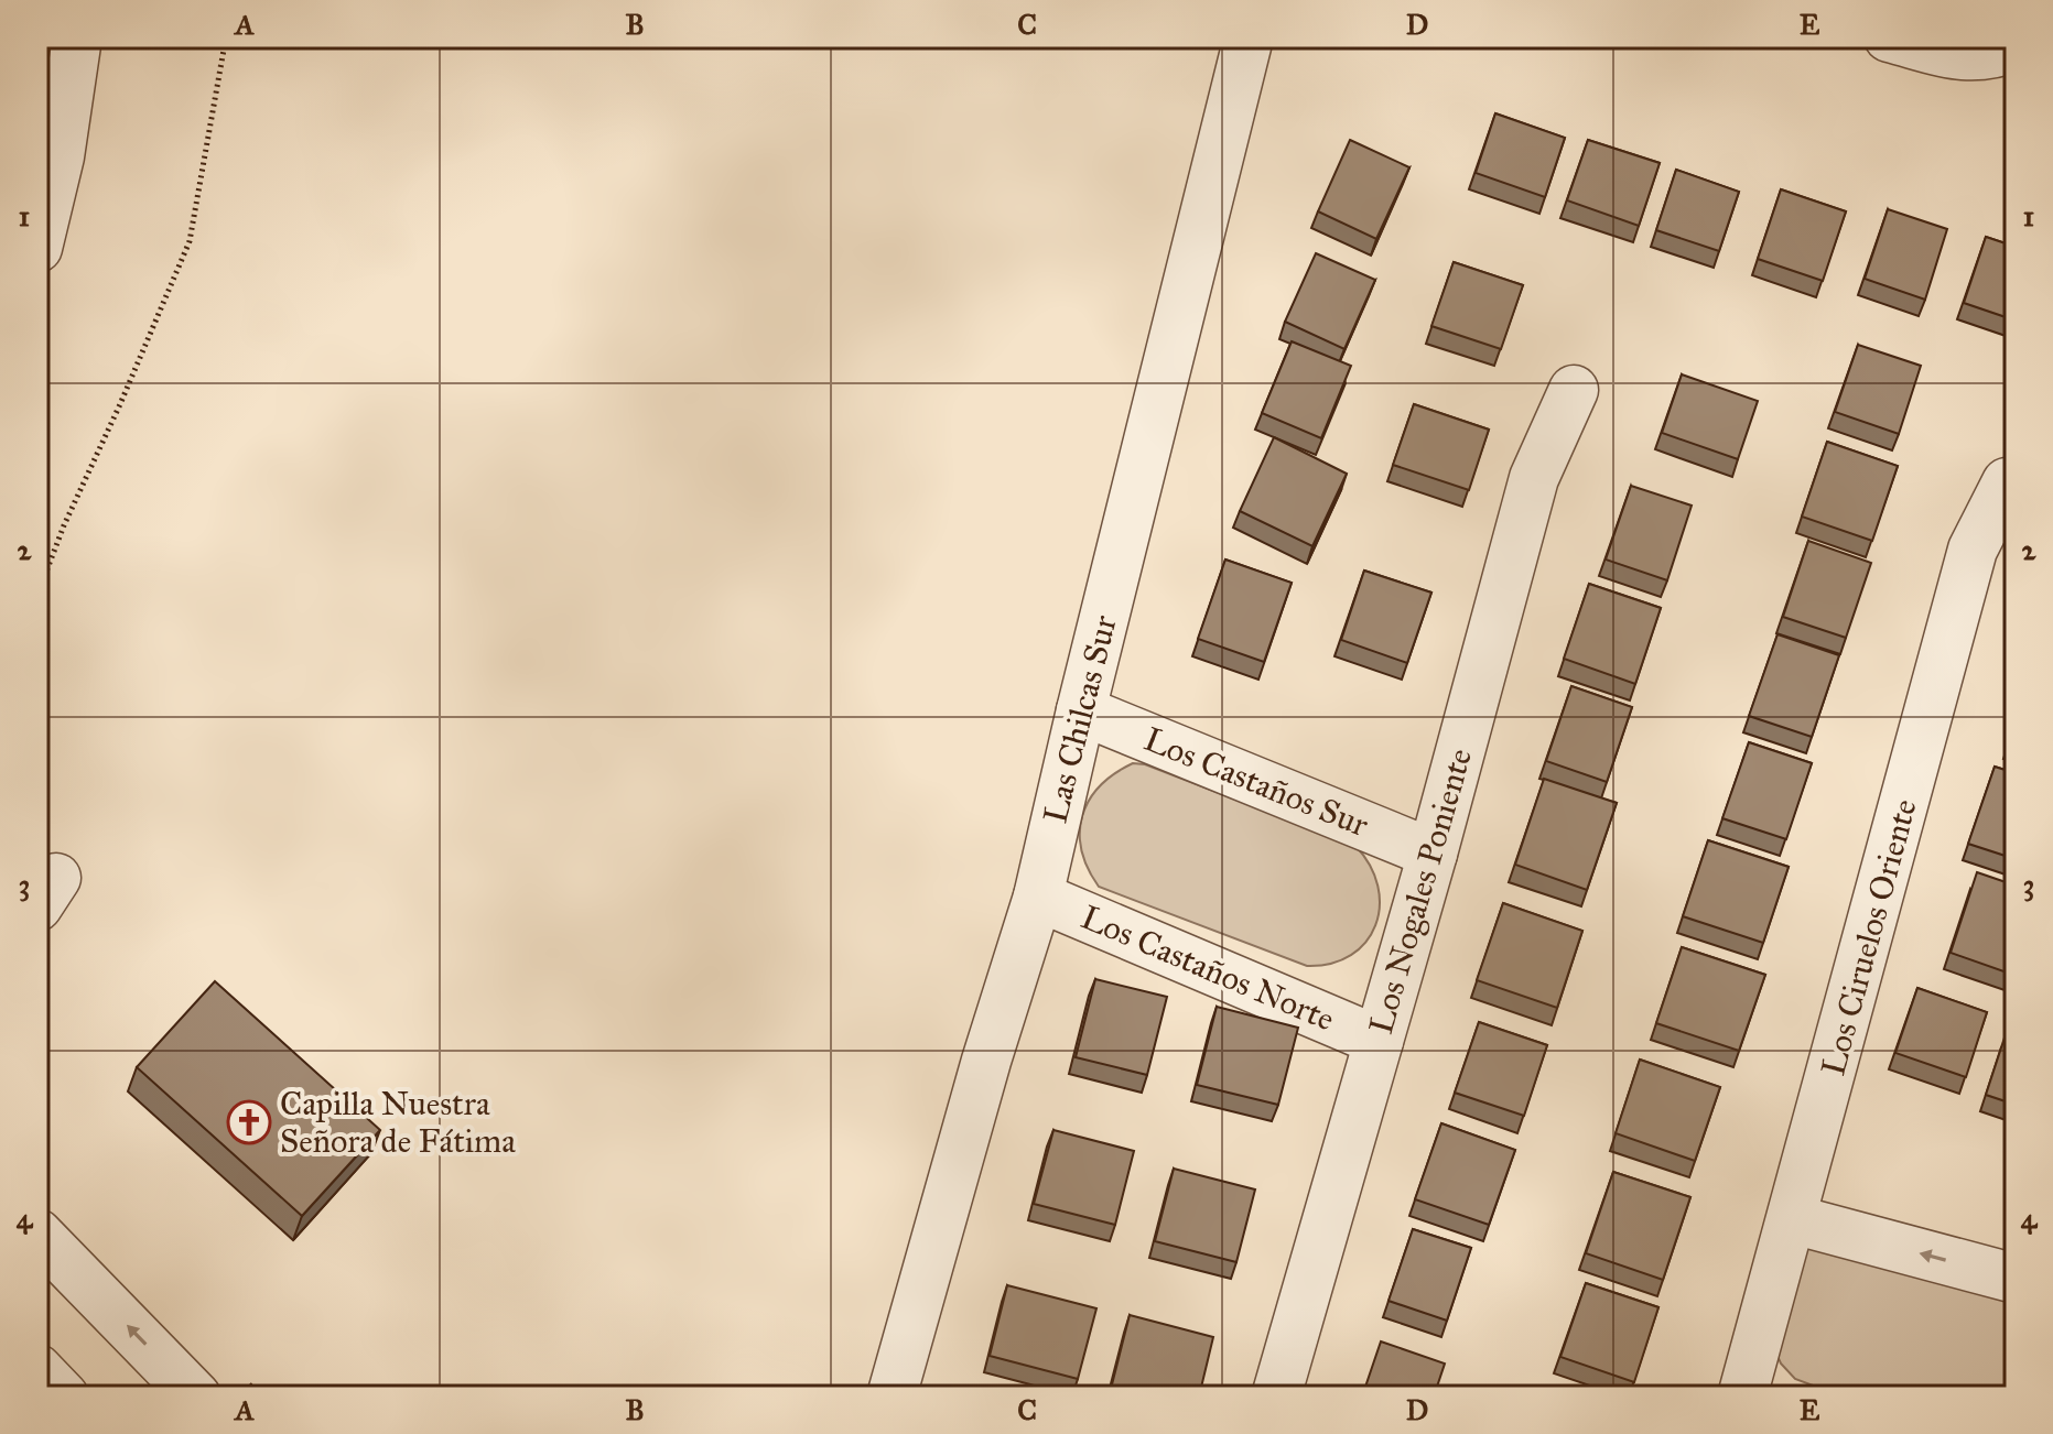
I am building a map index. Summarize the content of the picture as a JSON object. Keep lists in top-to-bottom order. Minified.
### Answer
{"streets":{"street":["Las Chilcas Sur","Los Castaños Sur","Los Nogales Poniente","Los Ciruelos Oriente","Los Castaños Norte"]},"crossings":[["Las Chilcas Sur","Los Castaños Sur"],["Las Chilcas Sur","Los Castaños Norte"],["Los Castaños Sur","Los Nogales Poniente"],["Los Nogales Poniente","Los Castaños Norte"]],"places":{"church":["Capilla Nuestra Señora de Fátima"]},"grid":{"columns":["A","B","C","D","E"],"rows":["1","2","3","4"]}}
